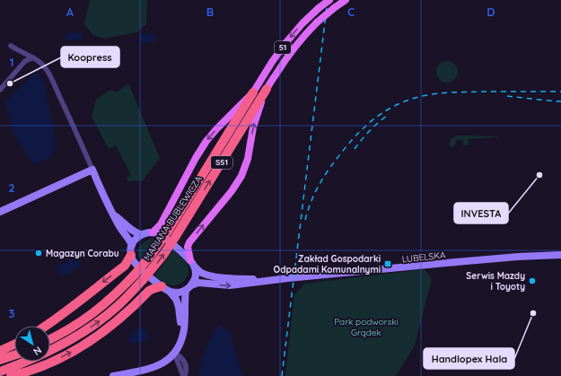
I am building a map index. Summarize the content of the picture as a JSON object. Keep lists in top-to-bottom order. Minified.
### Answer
{"streets":{"highway":["S51","MARIANA BUBLEWICZA"],"main road":["51"],"street":["LUBELSKA"]},"parks":["Park podworski Grądek"],"places":{"other":["Koopress","INVESTA","Magazyn Corabu","Serwis Mazdy i Toyoty","Handlopex Hala"],"transit":["Zakład Gospodarki Odpadami Komunalnymi"]},"north":"bottom right","grid":{"columns":["A","B","C","D"],"rows":["1","2","3"]}}
